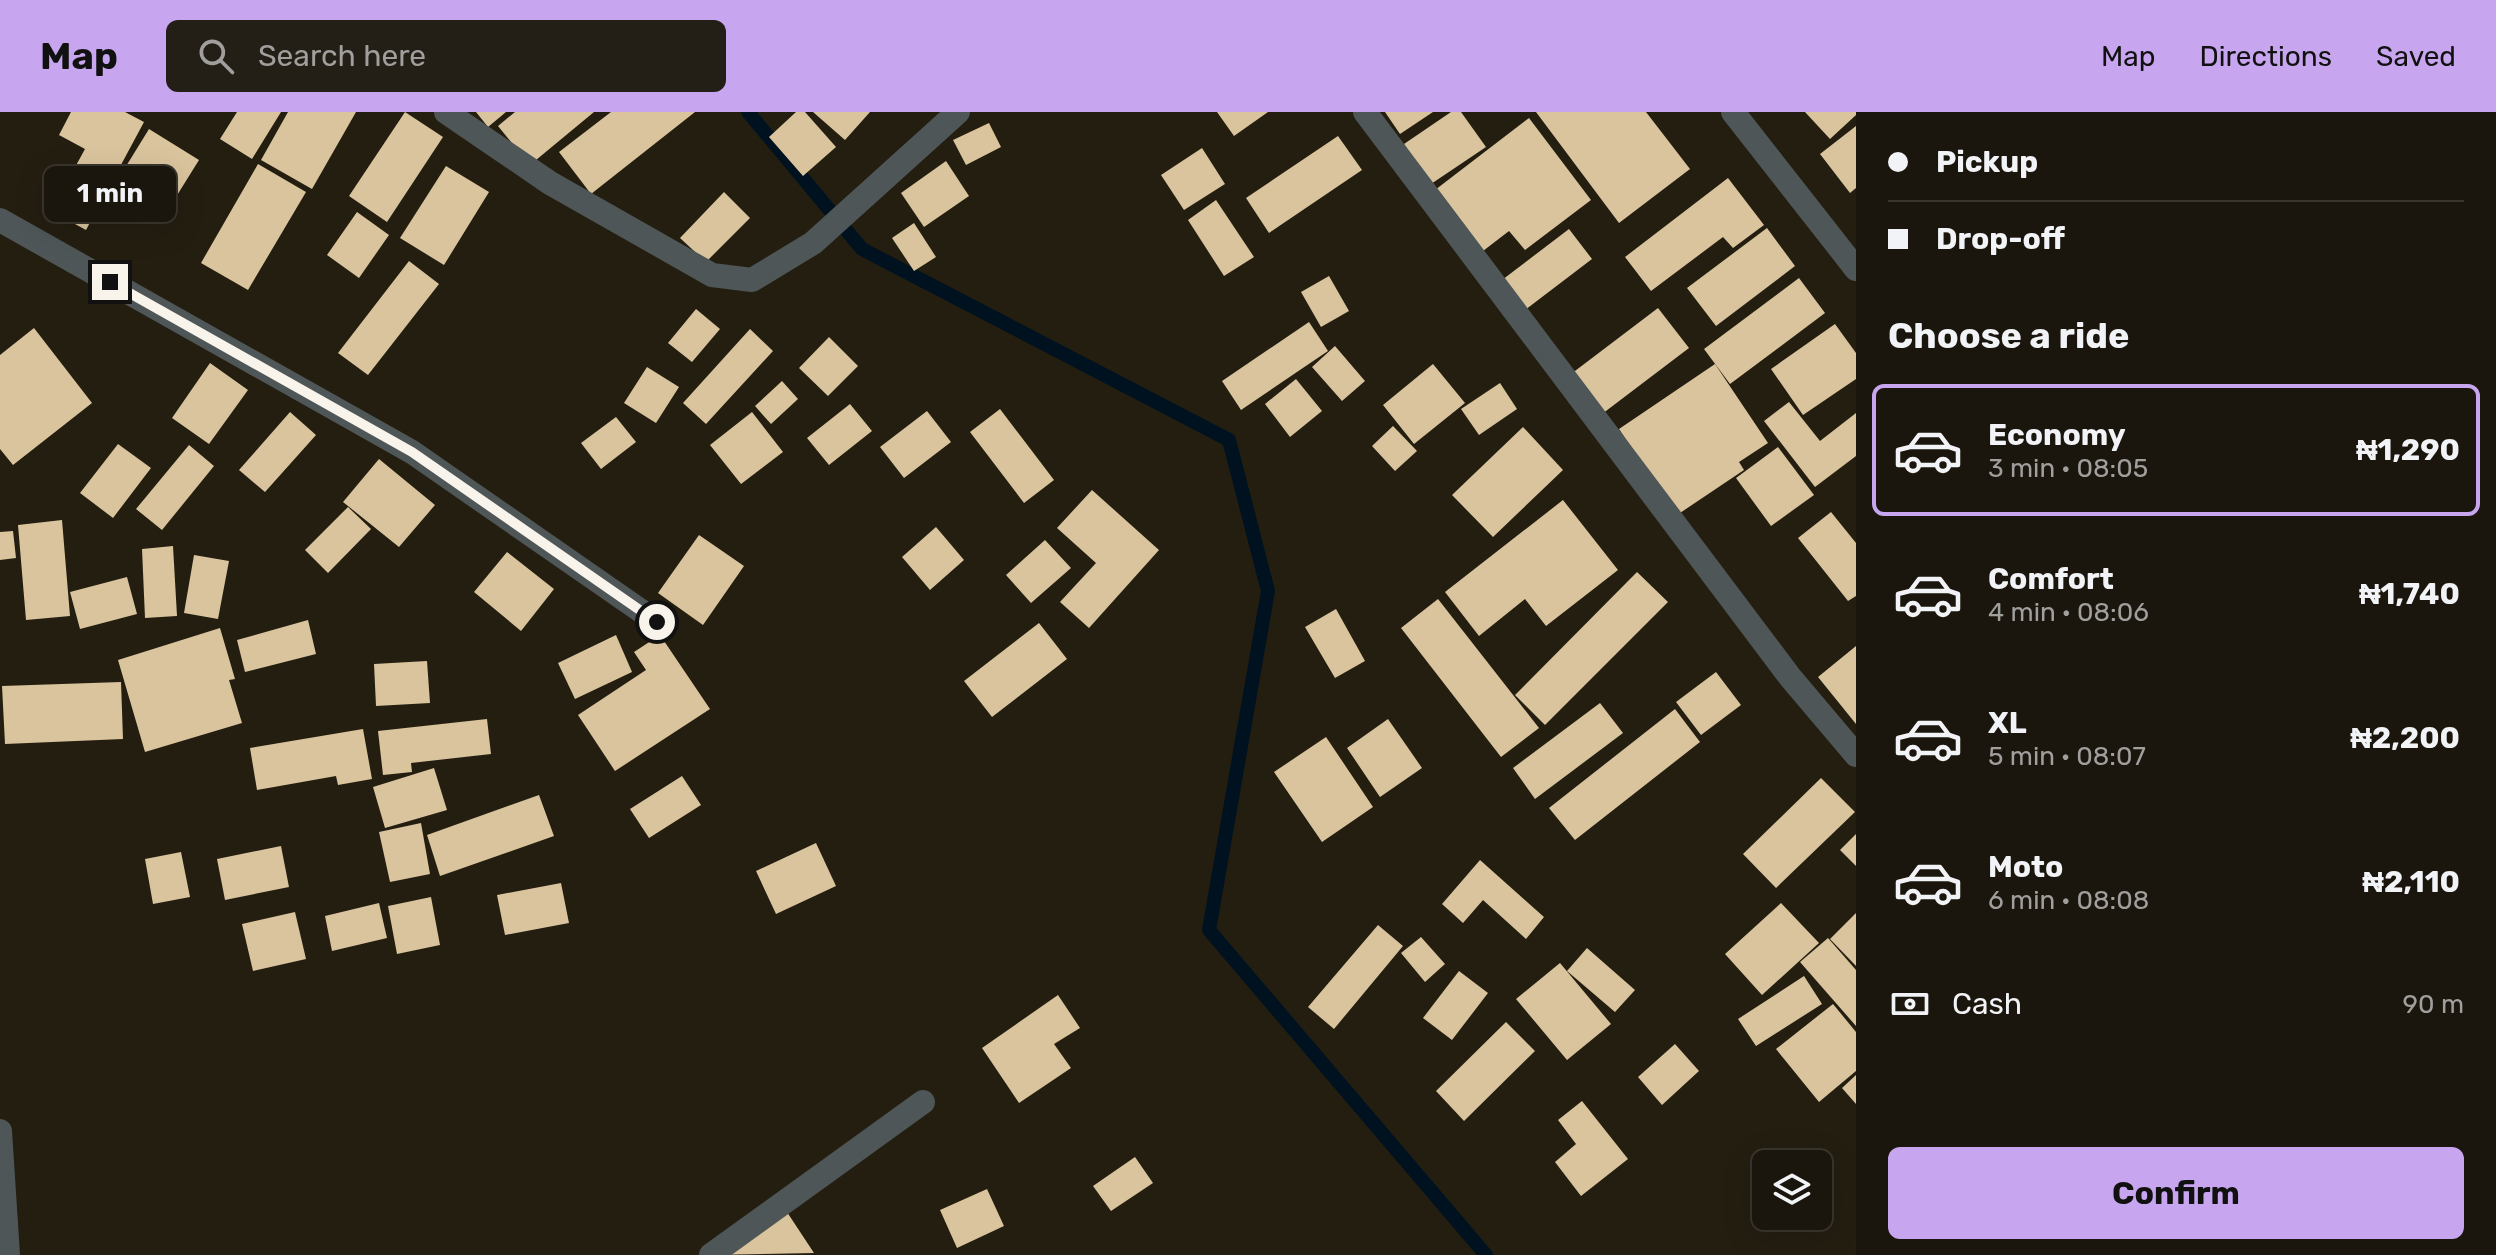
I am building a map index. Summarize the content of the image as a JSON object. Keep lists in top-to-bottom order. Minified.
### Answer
{"page":{"header":"Map","search":"Search here","nav":["Map","Directions","Saved"],"banner":["Pickup","Drop-off"],"bubble":"1 min","heading":"Choose a ride","list":[{"name":"Economy","note":"3 min · 08:05","value":"₦1,290"},{"name":"Comfort","note":"4 min · 08:06","value":"₦1,740"},{"name":"XL","note":"5 min · 08:07","value":"₦2,200"},{"name":"Moto","note":"6 min · 08:08","value":"₦2,110"}],"pay":["Cash","90 m"],"buttons":"Confirm"}}
